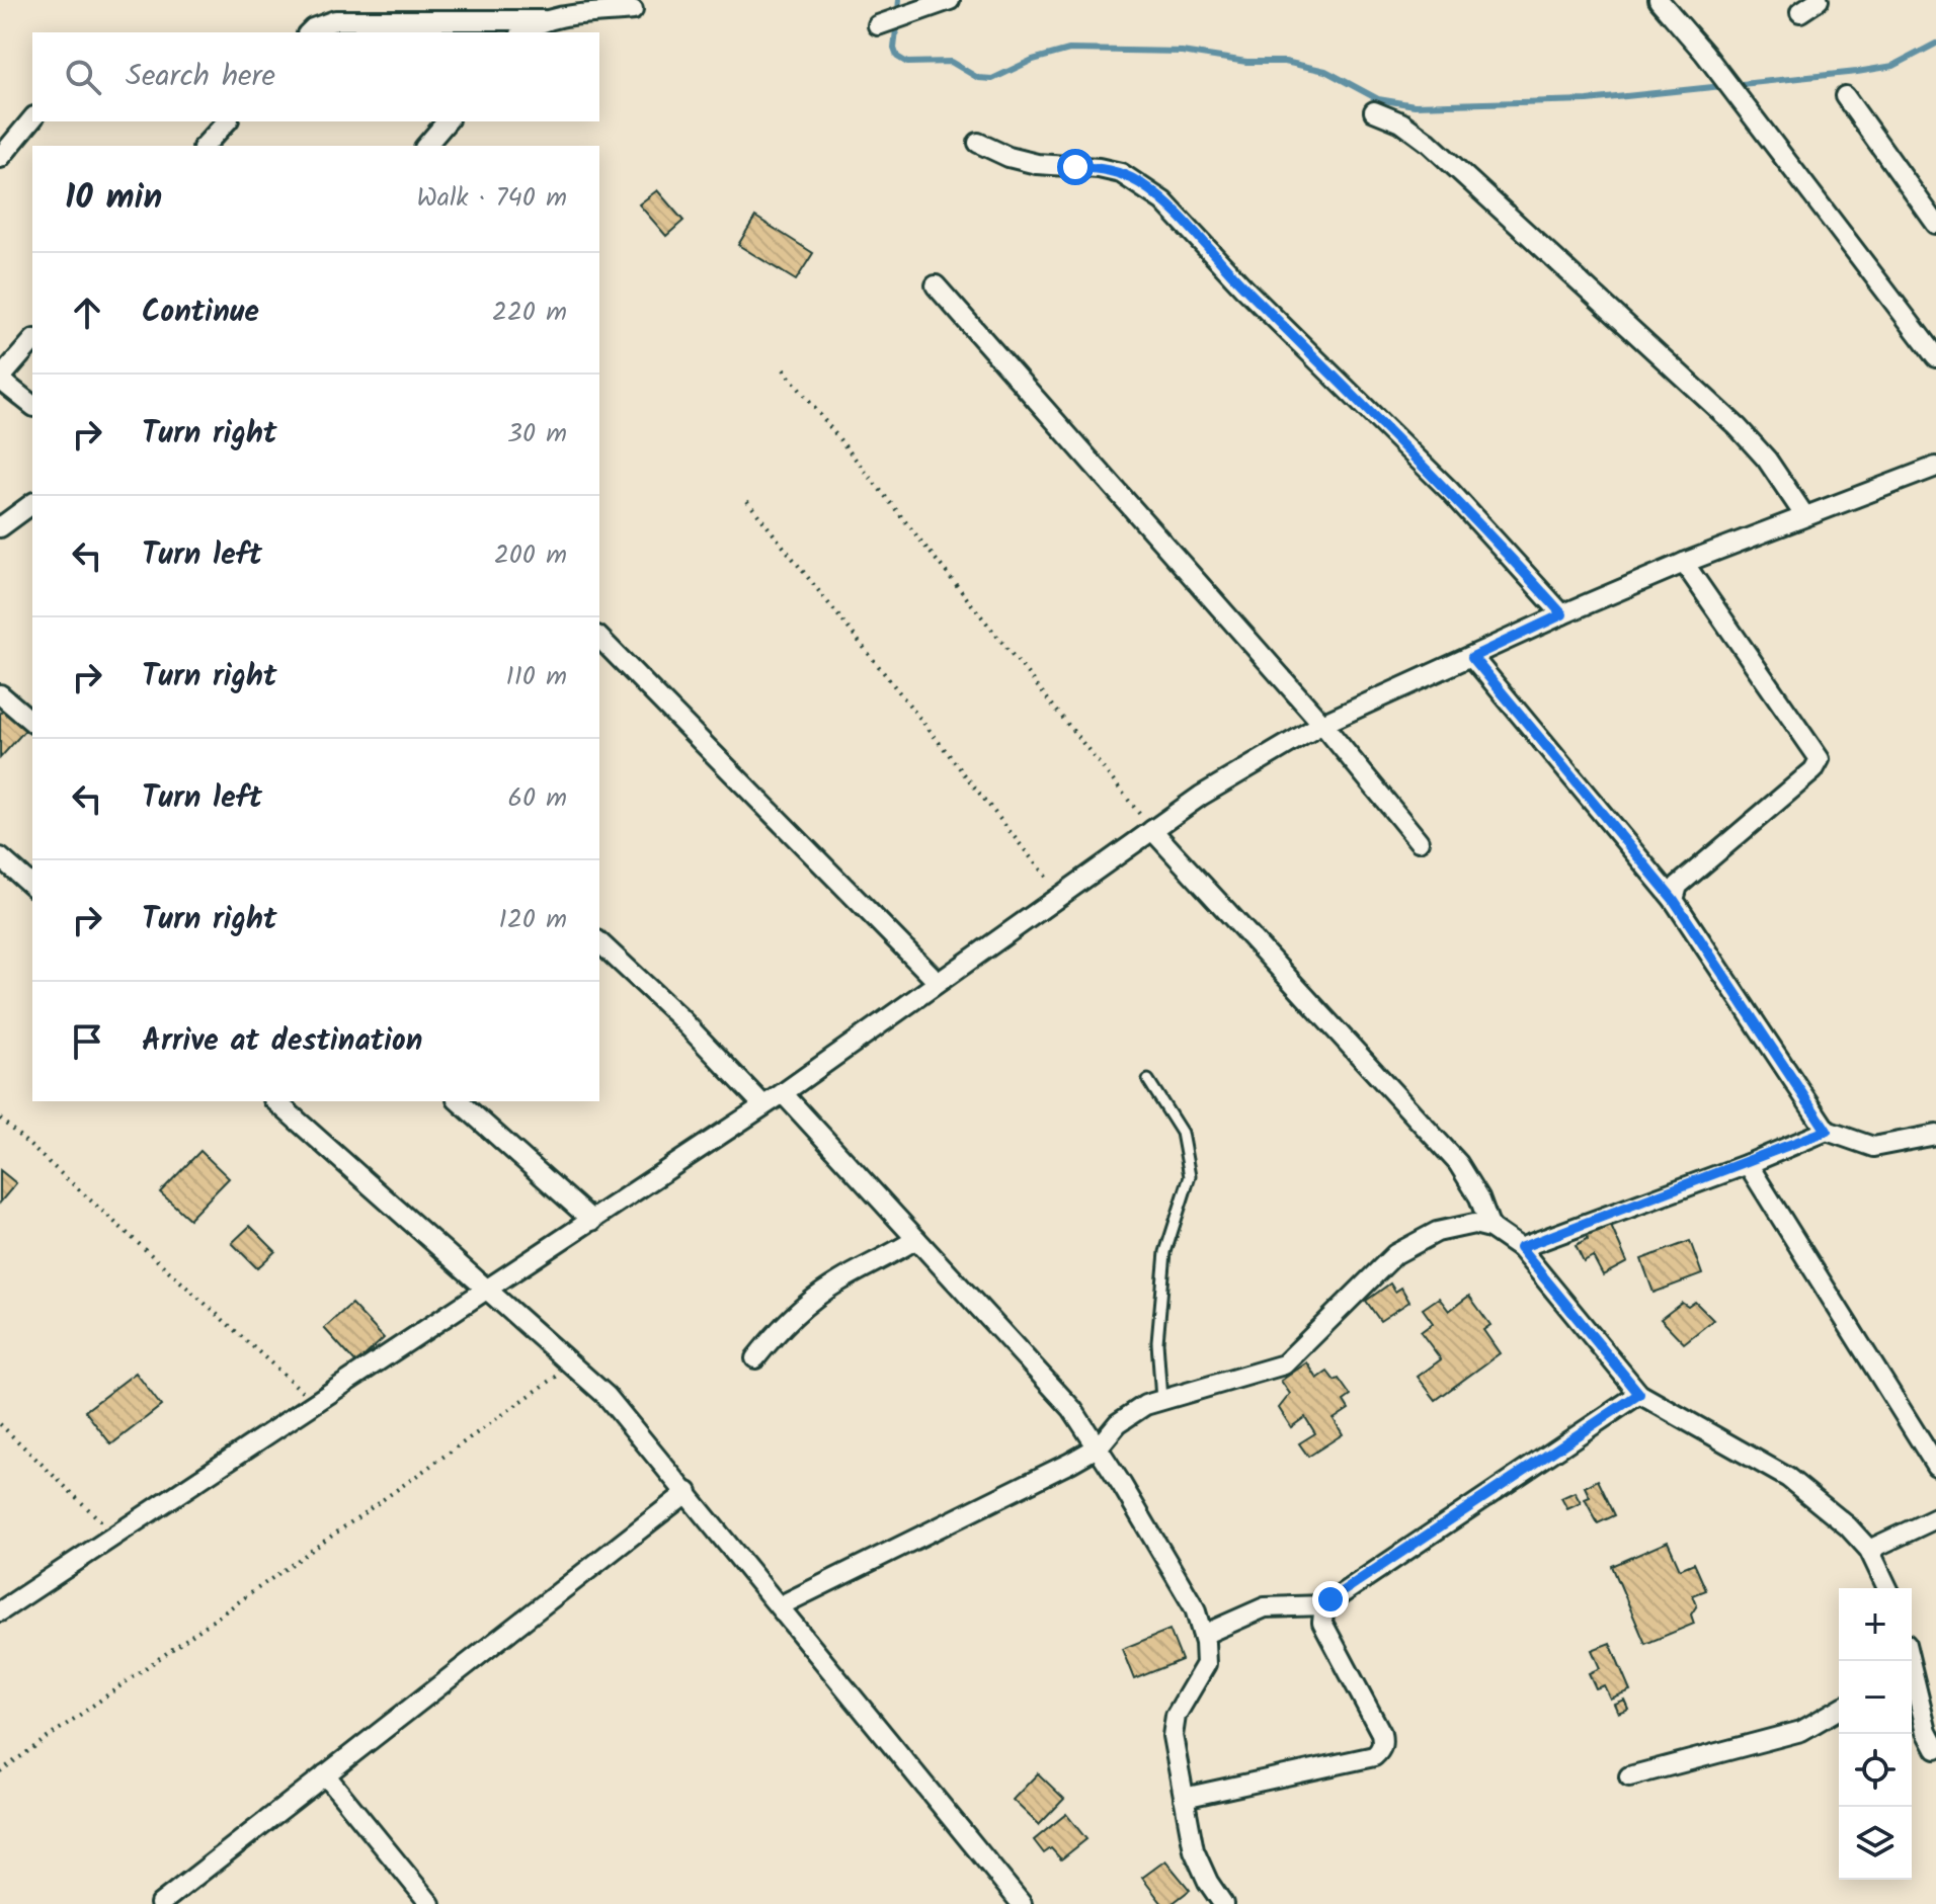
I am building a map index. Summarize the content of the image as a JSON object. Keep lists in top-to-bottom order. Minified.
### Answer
{"page":{"search":"Search here","heading":["10 min","Walk · 740 m"],"list":[["Continue","220 m"],["Turn right","30 m"],["Turn left","200 m"],["Turn right","110 m"],["Turn left","60 m"],["Turn right","120 m"],"Arrive at destination"],"map_buttons":["+","−"]}}
